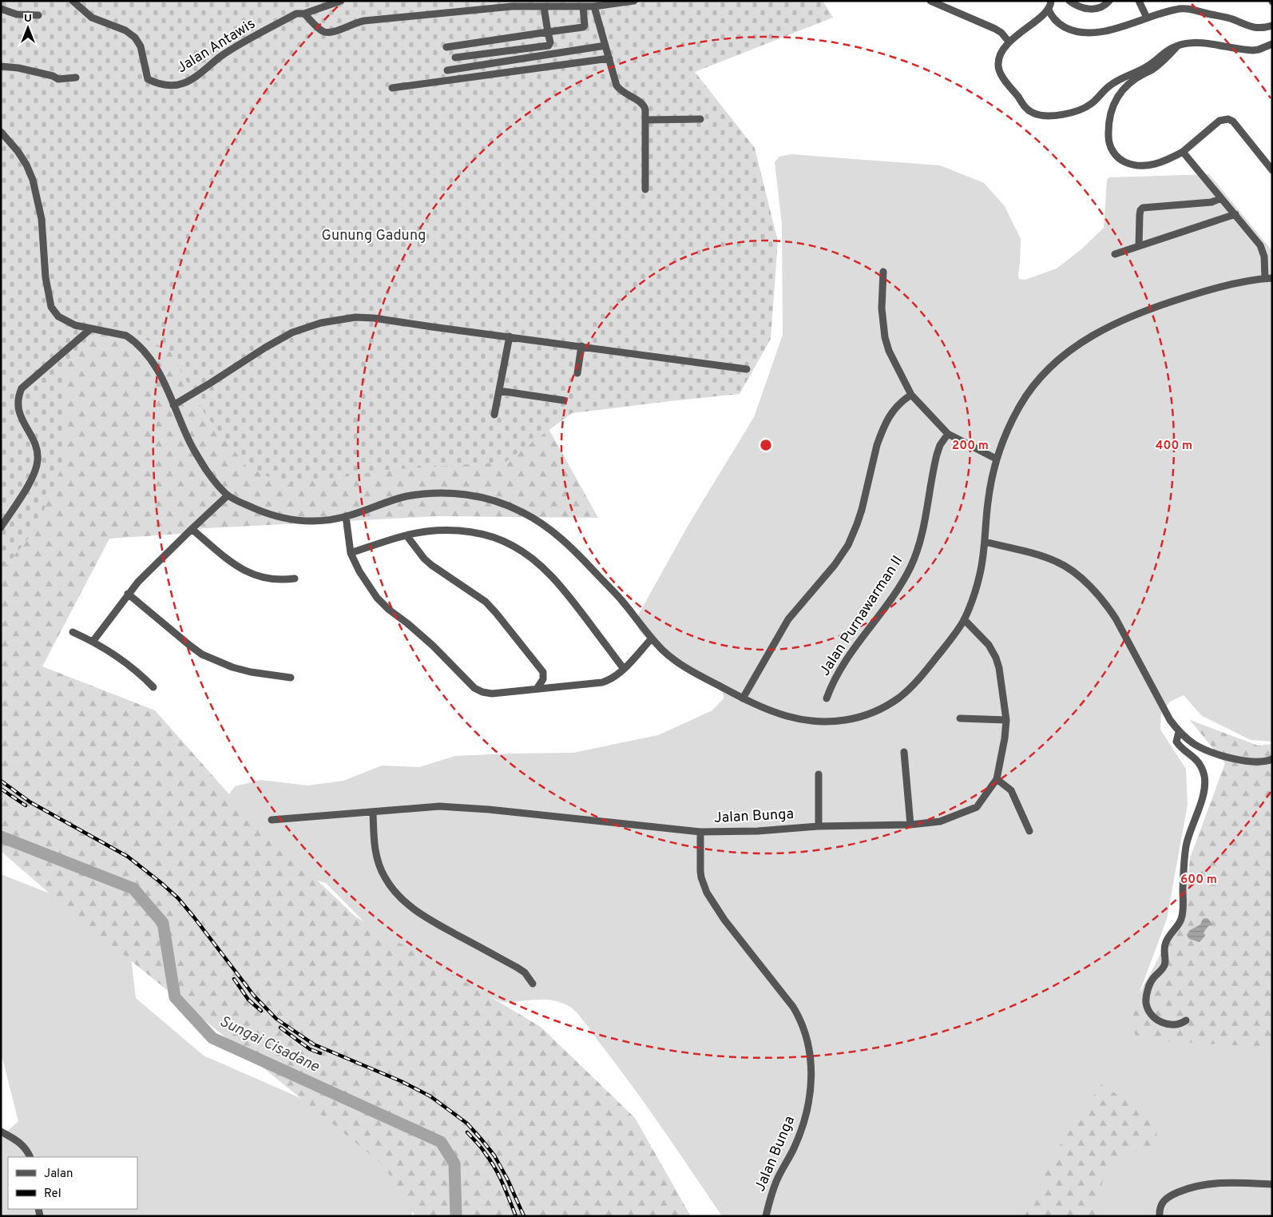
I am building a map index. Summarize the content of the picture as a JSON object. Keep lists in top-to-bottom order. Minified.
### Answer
{"streets":{"street":["Jalan Antawis","Jalan Purnawarman II","Jalan Bunga"]},"water":["Sungai Cisadane"],"parks":["Gunung Gadung"],"legend":["Jalan","Rel"],"north":"top","rings":["200 m","400 m","600 m"]}
